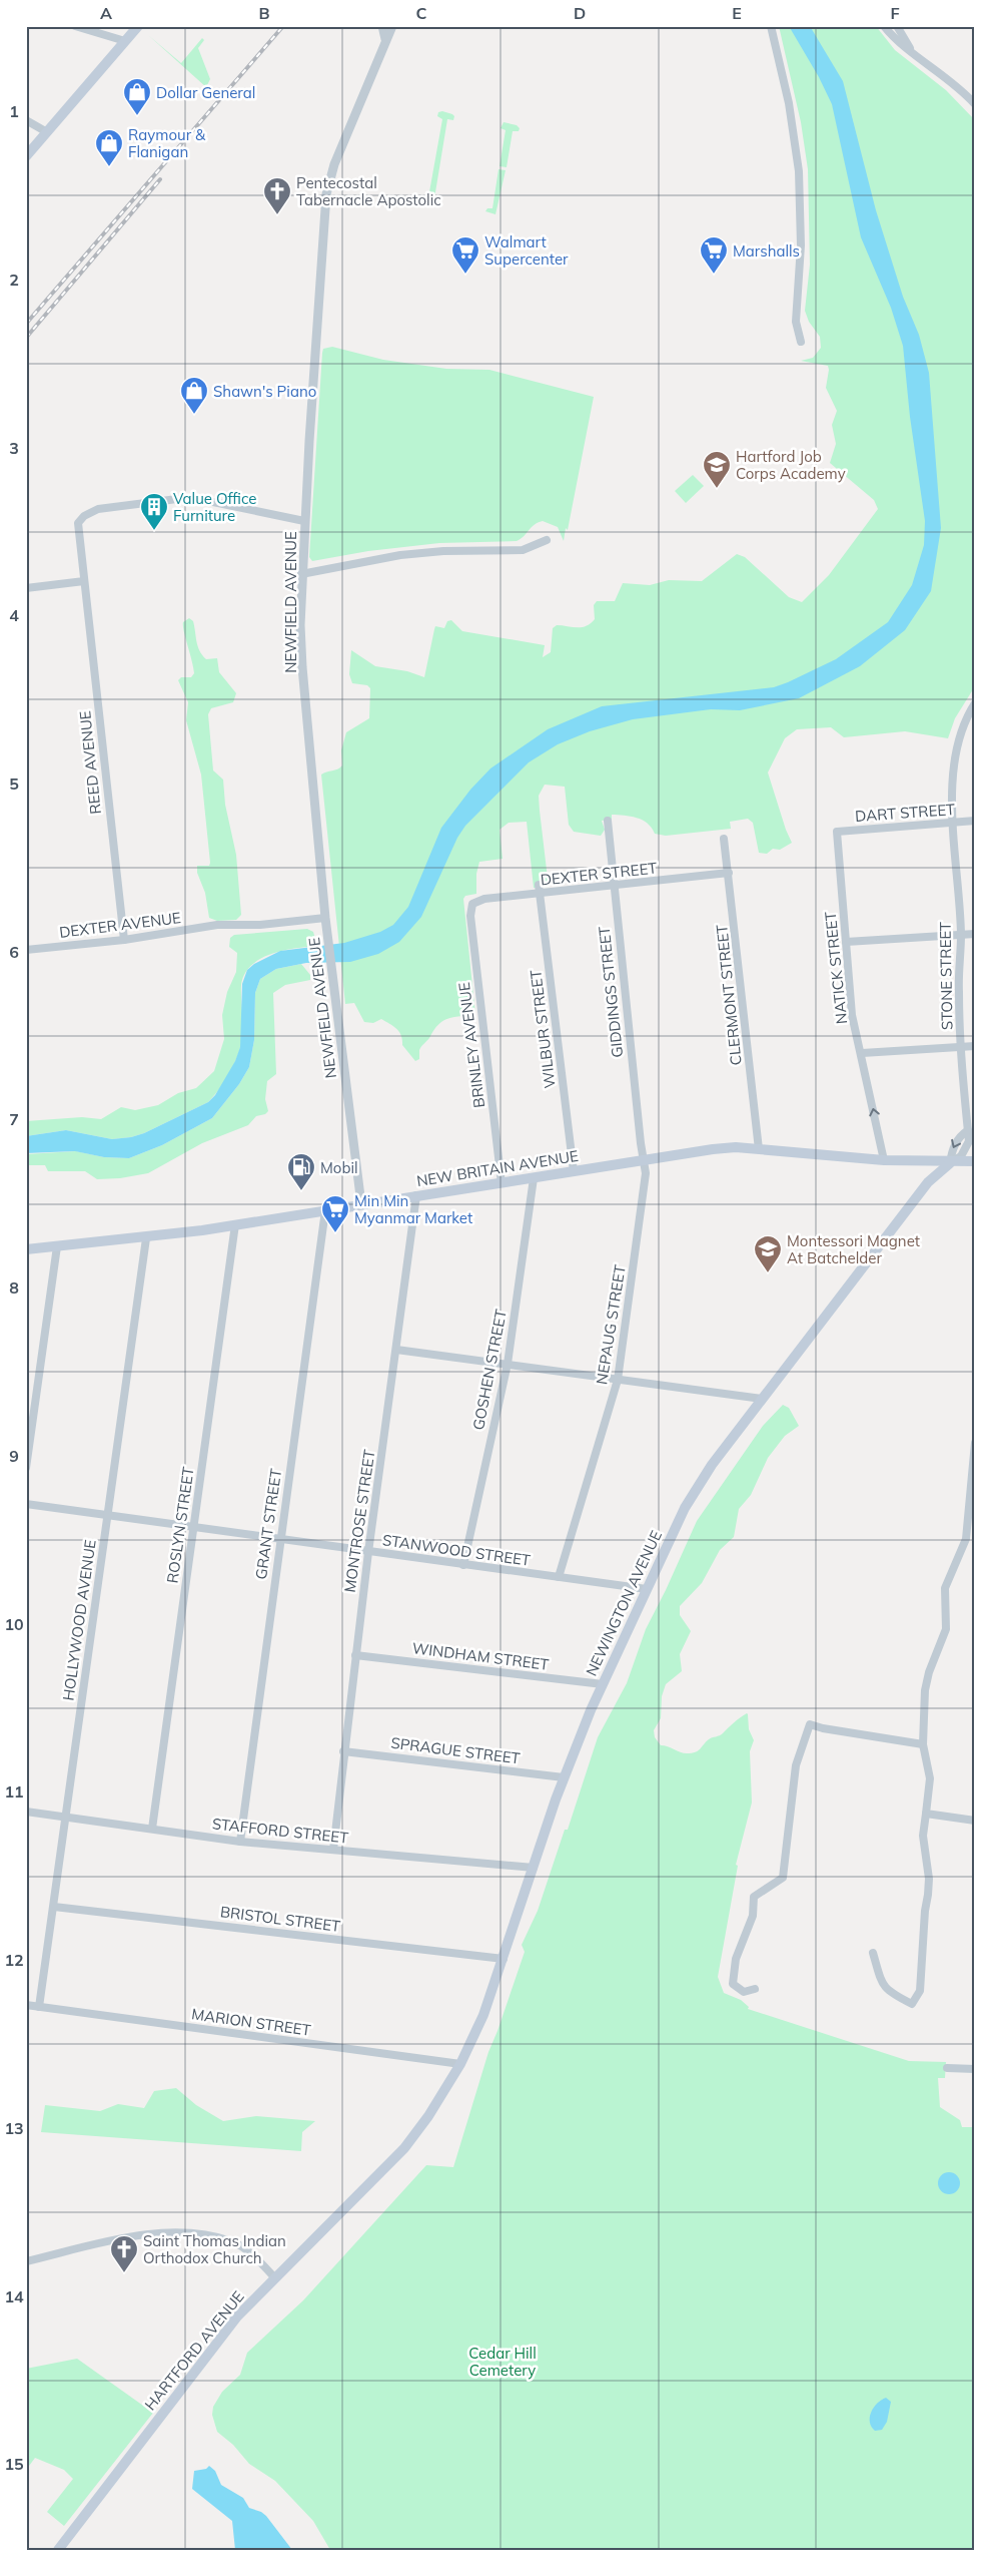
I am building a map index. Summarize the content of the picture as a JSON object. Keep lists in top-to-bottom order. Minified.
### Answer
{"streets":{"main road":["NEW BRITAIN AVENUE","NEWINGTON AVENUE","HARTFORD AVENUE"],"street":["NEWFIELD AVENUE","REED AVENUE","DART STREET","DEXTER STREET","DEXTER AVENUE","NATICK STREET","STONE STREET","GIDDINGS STREET","CLERMONT STREET","WILBUR STREET","BRINLEY AVENUE","NEPAUG STREET","GOSHEN STREET","MONTROSE STREET","GRANT STREET","ROSLYN STREET","STANWOOD STREET","HOLLYWOOD AVENUE","WINDHAM STREET","SPRAGUE STREET","STAFFORD STREET","BRISTOL STREET","MARION STREET"]},"crossings":[["NEWFIELD AVENUE","REED AVENUE"],["NEWFIELD AVENUE","DEXTER AVENUE"],["NEWFIELD AVENUE","NEW BRITAIN AVENUE"],["REED AVENUE","DEXTER AVENUE"],["DART STREET","NATICK STREET"],["DART STREET","STONE STREET"],["DEXTER STREET","GIDDINGS STREET"],["DEXTER STREET","CLERMONT STREET"],["DEXTER STREET","WILBUR STREET"],["DEXTER STREET","BRINLEY AVENUE"],["NATICK STREET","NEW BRITAIN AVENUE"],["STONE STREET","NEW BRITAIN AVENUE"],["STONE STREET","NEWINGTON AVENUE"],["GIDDINGS STREET","NEW BRITAIN AVENUE"],["GIDDINGS STREET","NEPAUG STREET"],["CLERMONT STREET","NEW BRITAIN AVENUE"],["WILBUR STREET","NEW BRITAIN AVENUE"],["BRINLEY AVENUE","NEW BRITAIN AVENUE"],["NEW BRITAIN AVENUE","NEPAUG STREET"],["NEW BRITAIN AVENUE","GOSHEN STREET"],["NEW BRITAIN AVENUE","MONTROSE STREET"],["NEW BRITAIN AVENUE","GRANT STREET"],["NEW BRITAIN AVENUE","ROSLYN STREET"],["NEW BRITAIN AVENUE","NEWINGTON AVENUE"],["NEW BRITAIN AVENUE","HOLLYWOOD AVENUE"],["NEPAUG STREET","STANWOOD STREET"],["GOSHEN STREET","STANWOOD STREET"],["MONTROSE STREET","STANWOOD STREET"],["MONTROSE STREET","WINDHAM STREET"],["MONTROSE STREET","SPRAGUE STREET"],["MONTROSE STREET","STAFFORD STREET"],["GRANT STREET","STANWOOD STREET"],["GRANT STREET","STAFFORD STREET"],["ROSLYN STREET","STANWOOD STREET"],["ROSLYN STREET","STAFFORD STREET"],["STANWOOD STREET","NEWINGTON AVENUE"],["STANWOOD STREET","HOLLYWOOD AVENUE"],["NEWINGTON AVENUE","WINDHAM STREET"],["NEWINGTON AVENUE","SPRAGUE STREET"],["NEWINGTON AVENUE","STAFFORD STREET"],["NEWINGTON AVENUE","BRISTOL STREET"],["NEWINGTON AVENUE","MARION STREET"],["NEWINGTON AVENUE","HARTFORD AVENUE"],["HOLLYWOOD AVENUE","STAFFORD STREET"],["HOLLYWOOD AVENUE","BRISTOL STREET"],["HOLLYWOOD AVENUE","MARION STREET"]],"parks":["Cedar Hill Cemetery"],"places":{"shop":["Dollar General","Raymour & Flanigan","Shawn's Piano"],"church":["Pentecostal Tabernacle Apostolic","Saint Thomas Indian Orthodox Church"],"supermarket":["Walmart Supercenter","Marshalls","Min Min Myanmar Market"],"school or university":["Hartford Job Corps Academy","Montessori Magnet At Batchelder"],"building":["Value Office Furniture"],"fuel station":["Mobil"]},"grid":{"columns":["A","B","C","D","E","F"],"rows":["1","2","3","4","5","6","7","8","9","10","11","12","13","14","15"]}}
